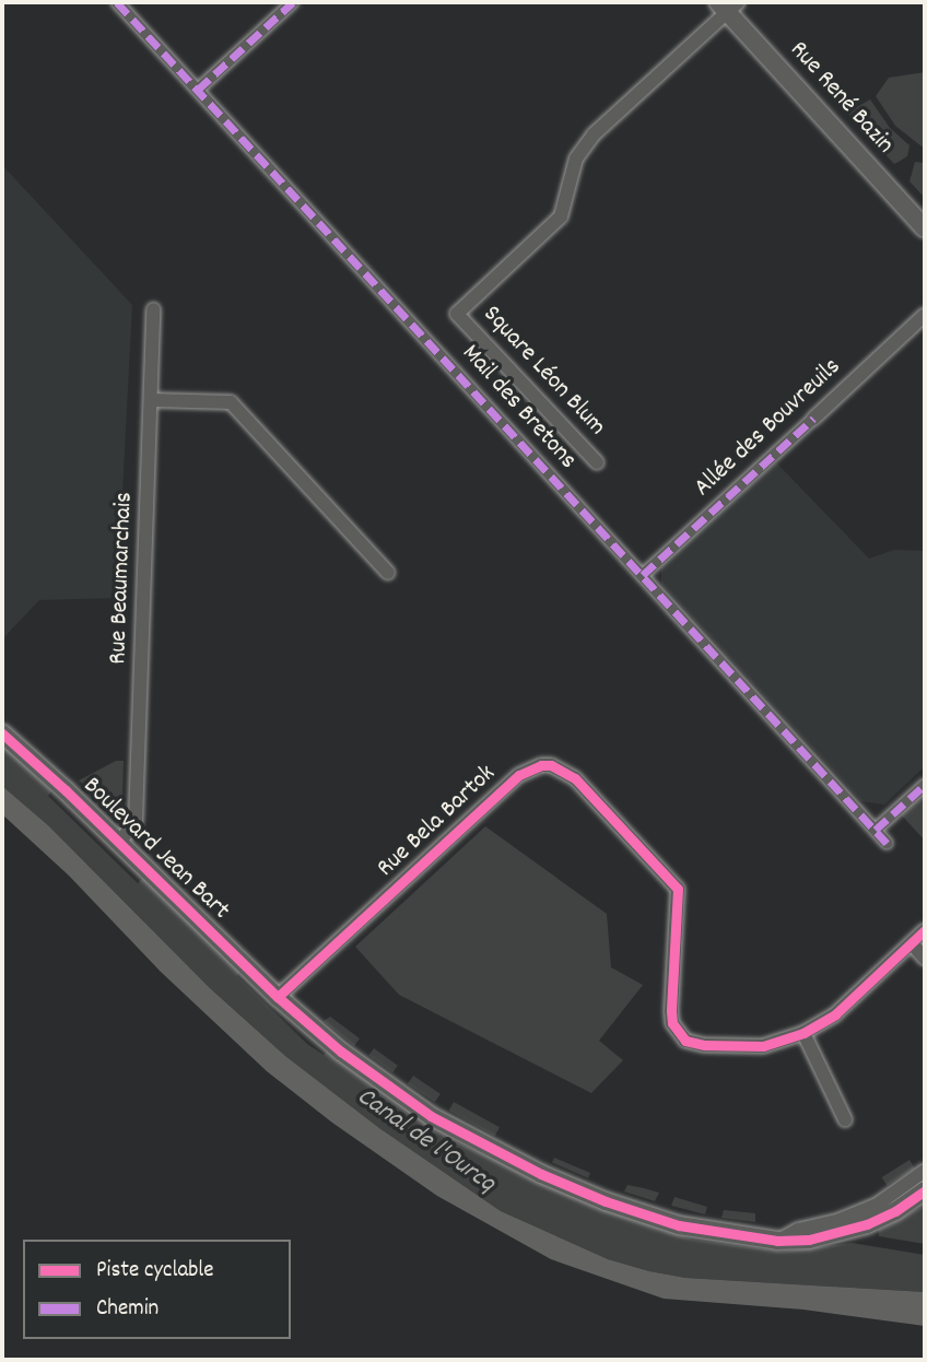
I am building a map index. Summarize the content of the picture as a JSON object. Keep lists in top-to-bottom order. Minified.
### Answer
{"streets":{"street":["Rue René Bazin","Square Léon Blum","Mail des Bretons","Allée des Bouvreuils","Rue Beaumarchais","Rue Bela Bartok","Boulevard Jean Bart"]},"crossings":[["Rue René Bazin","Square Léon Blum"],["Mail des Bretons","Allée des Bouvreuils"],["Rue Beaumarchais","Boulevard Jean Bart"],["Rue Bela Bartok","Boulevard Jean Bart"]],"water":["Canal de l'Ourcq"],"legend":["Piste cyclable","Chemin"]}
